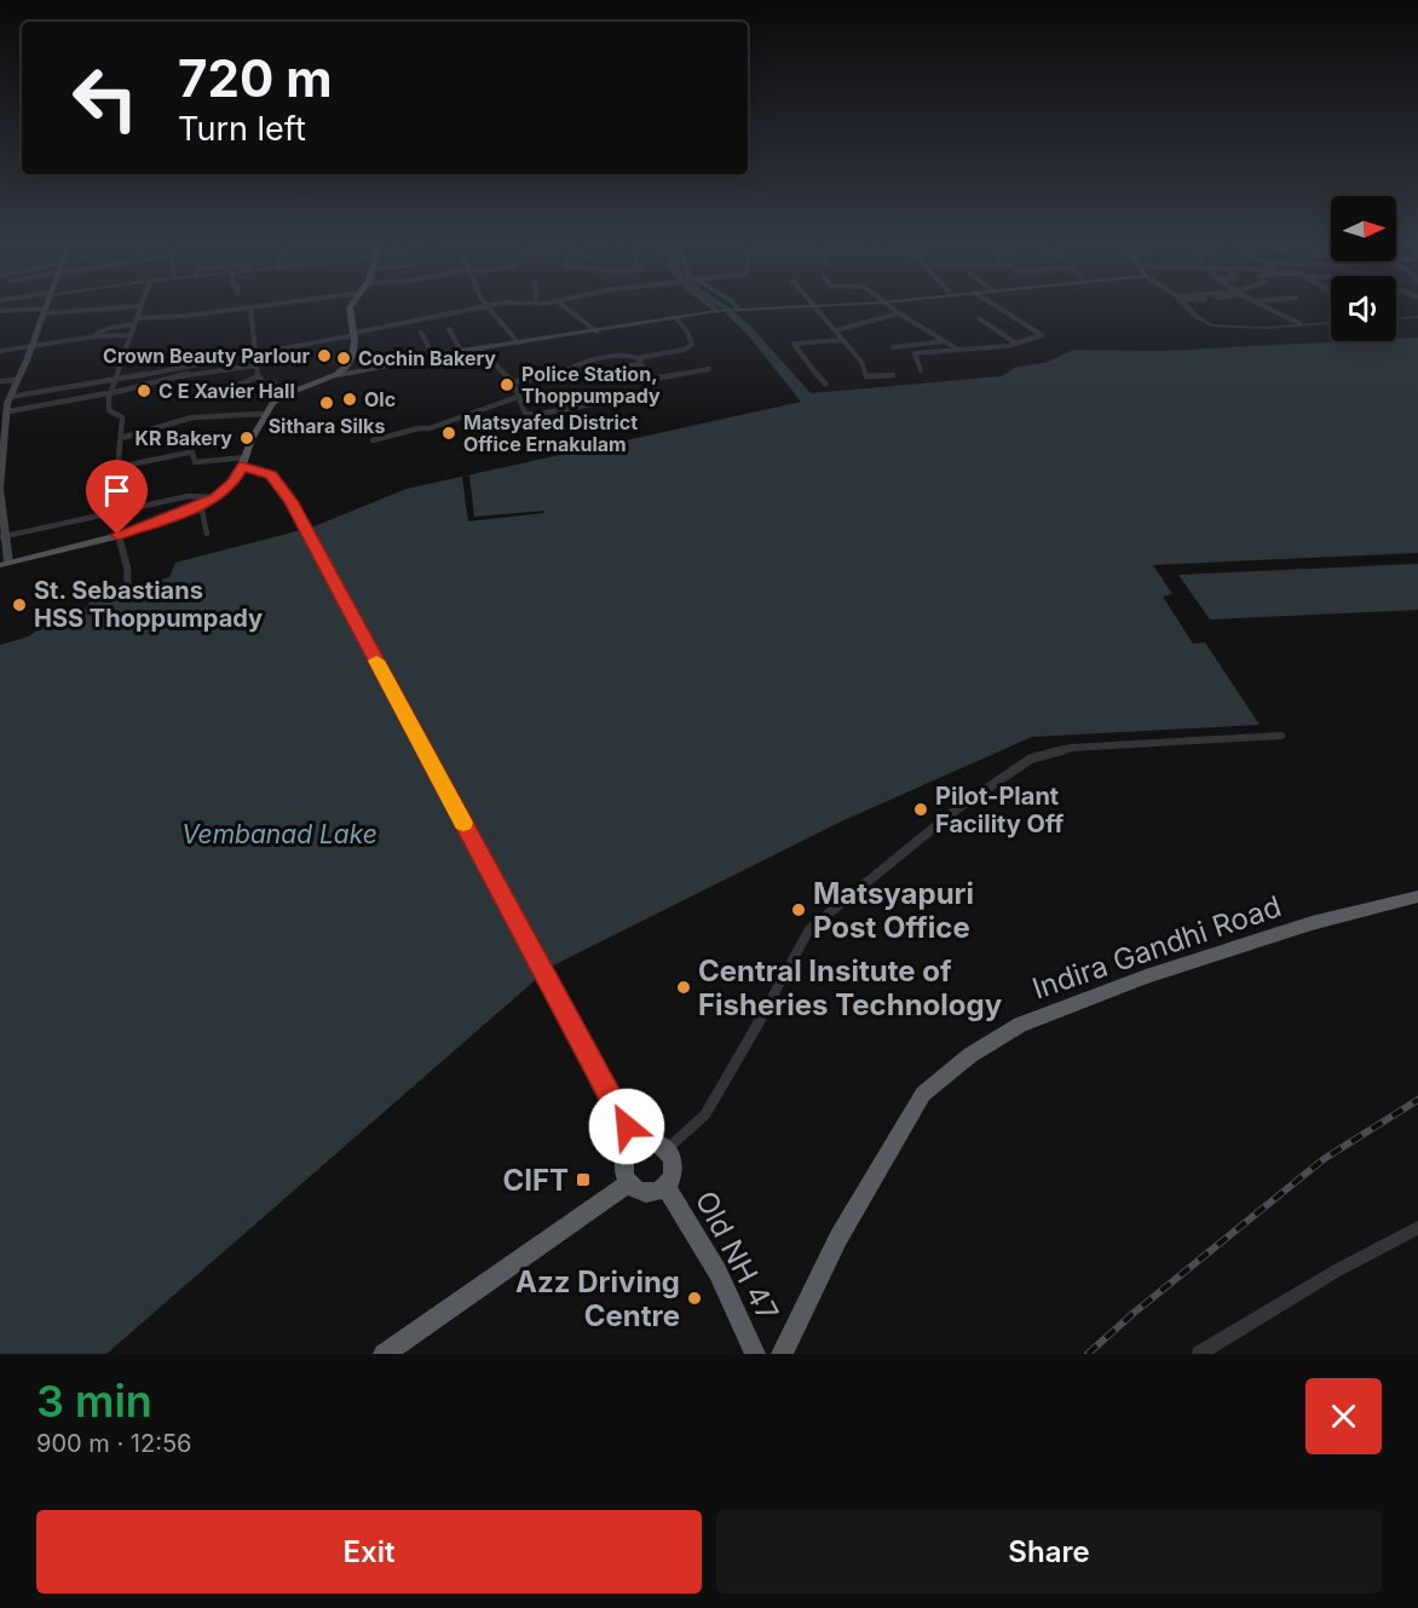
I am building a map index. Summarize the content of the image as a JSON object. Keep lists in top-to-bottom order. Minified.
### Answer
{"streets":{"highway":["Indira Gandhi Road","Old NH 47"]},"water":["Vembanad Lake"],"places":{"other":["Crown Beauty Parlour","Cochin Bakery","Police Station, Thoppumpady","C E Xavier Hall","Olc","Sithara Silks","Matsyafed District Office Ernakulam","KR Bakery","St. Sebastians HSS Thoppumpady","Pilot-Plant Facility Off","Matsyapuri Post Office","Central Insitute of Fisheries Technology","Azz Driving Centre"],"transit":["CIFT"]},"north":"right","page":{"turn":["720 m","Turn left"],"heading":["3 min","900 m · 12:56"],"buttons":["Exit","Share"]}}
